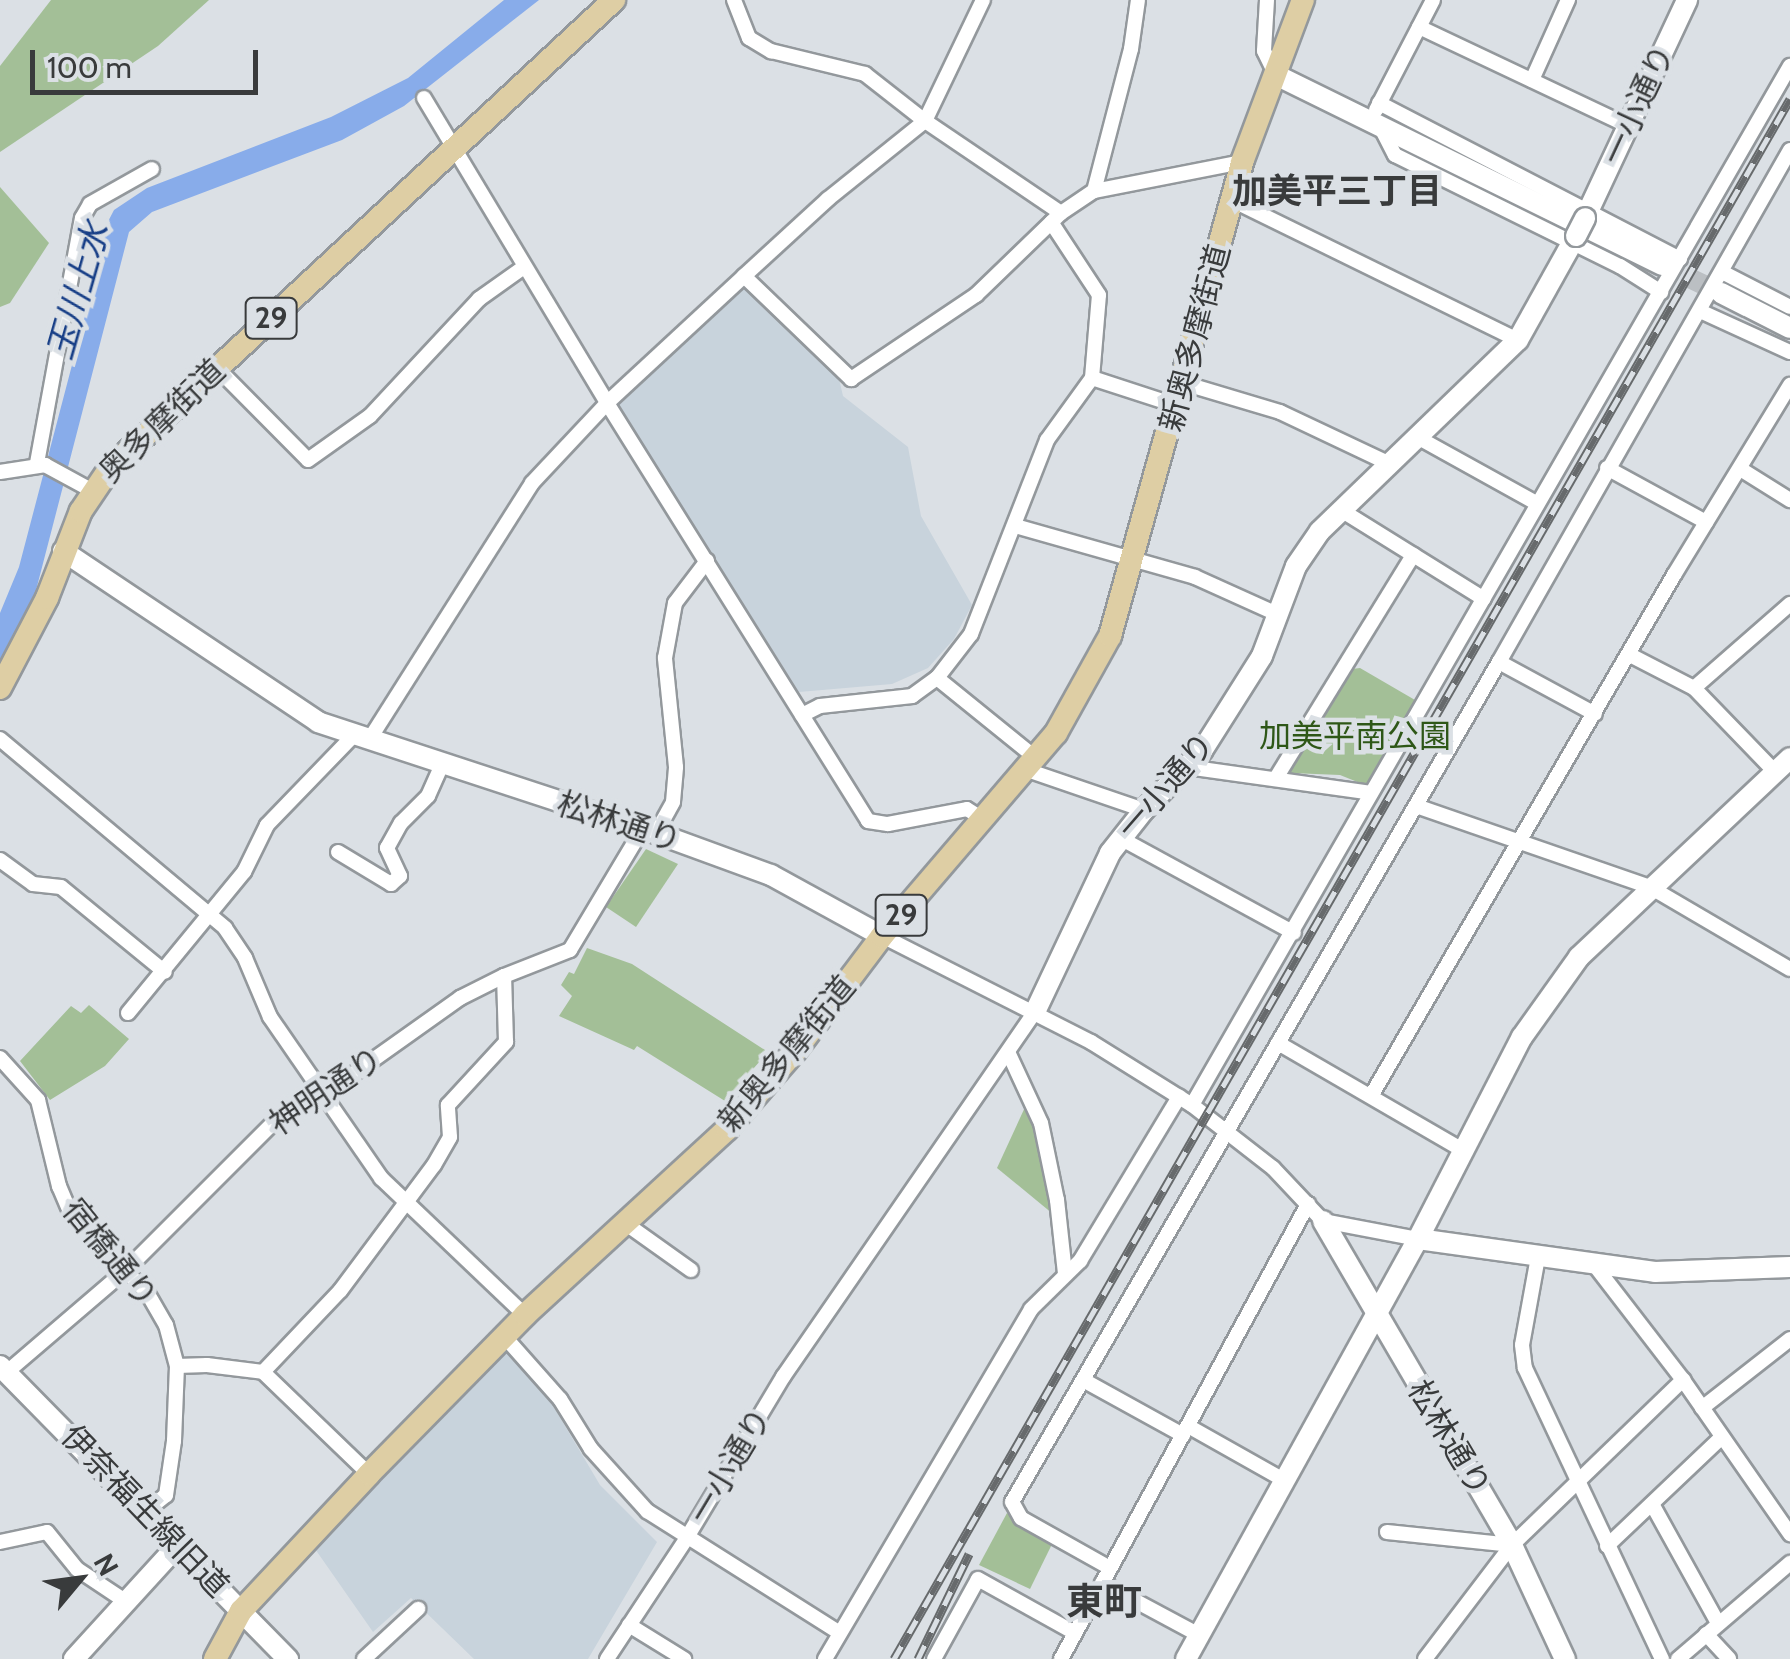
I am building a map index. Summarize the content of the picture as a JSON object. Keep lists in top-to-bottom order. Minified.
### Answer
{"streets":{"main road":["29","新奥多摩街道","奥多摩街道"],"street":["一小通り","松林通り","神明通り","宿橋通り","伊奈福生線旧道"]},"crossings":[["一小通り","松林通り"],["新奥多摩街道","松林通り"],["新奥多摩街道","伊奈福生線旧道"],["奥多摩街道","松林通り"],["松林通り","神明通り"],["神明通り","宿橋通り"],["神明通り","伊奈福生線旧道"],["宿橋通り","伊奈福生線旧道"]],"districts":["加美平三丁目","東町"],"water":["玉川上水"],"parks":["加美平南公園"],"scale_bar":"100 m","north":"top right"}
